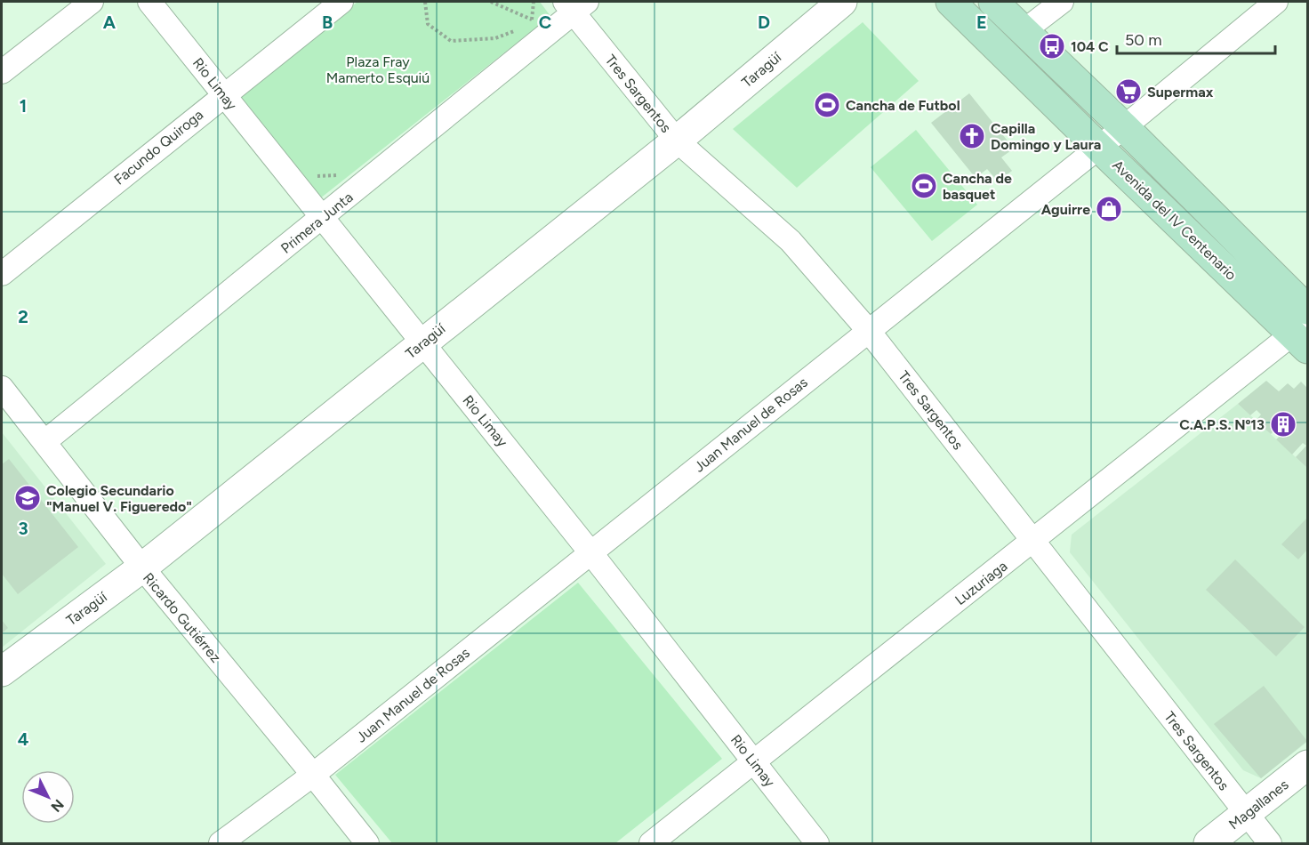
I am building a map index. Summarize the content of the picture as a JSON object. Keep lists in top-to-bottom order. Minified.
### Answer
{"streets":{"main road":["Avenida del IV Centenario"],"street":["Taragüí","Rio Limay","Tres Sargentos","Facundo Quiroga","Primera Junta","Juan Manuel de Rosas","Luzuriaga","Ricardo Gutiérrez","Magallanes"]},"crossings":[["Taragüí","Rio Limay"],["Taragüí","Tres Sargentos"],["Taragüí","Ricardo Gutiérrez"],["Rio Limay","Facundo Quiroga"],["Rio Limay","Primera Junta"],["Rio Limay","Juan Manuel de Rosas"],["Rio Limay","Luzuriaga"],["Tres Sargentos","Primera Junta"],["Tres Sargentos","Juan Manuel de Rosas"],["Tres Sargentos","Luzuriaga"],["Tres Sargentos","Magallanes"],["Avenida del IV Centenario","Juan Manuel de Rosas"],["Avenida del IV Centenario","Luzuriaga"],["Primera Junta","Ricardo Gutiérrez"],["Juan Manuel de Rosas","Ricardo Gutiérrez"]],"parks":["Plaza Fray Mamerto Esquiú"],"places":{"bus stop":["104 C"],"supermarket":["Supermax"],"sports":["Cancha de Futbol","Cancha de basquet"],"church":["Capilla Domingo y Laura"],"shop":["Aguirre"],"building":["C.A.P.S. Nº13"],"school or university":["Colegio Secundario \"Manuel V. Figueredo\""]},"scale_bar":"50 m","north":"bottom right","grid":{"columns":["A","B","C","D","E"],"rows":["1","2","3","4"]}}
